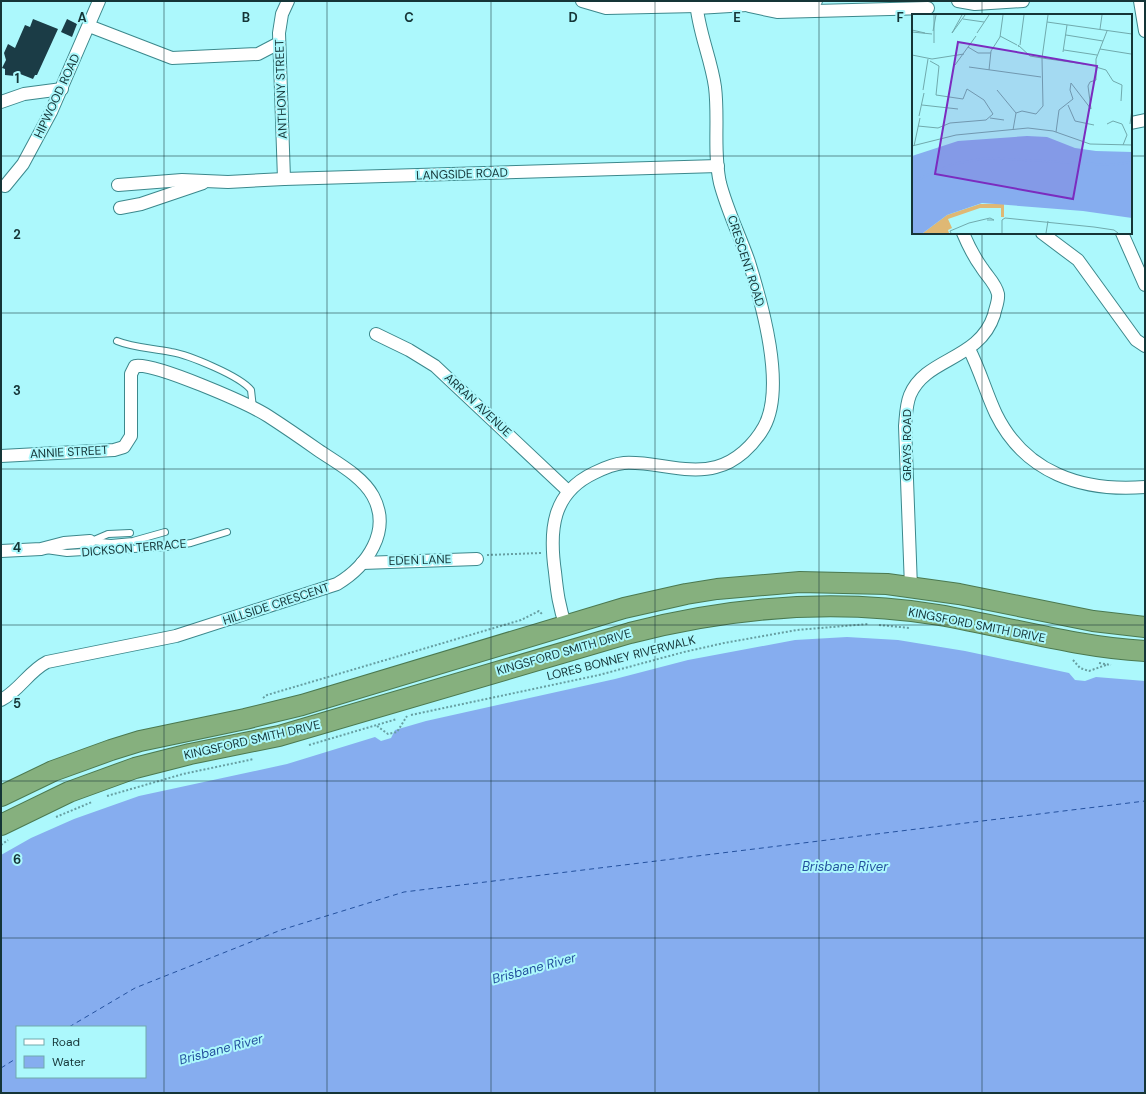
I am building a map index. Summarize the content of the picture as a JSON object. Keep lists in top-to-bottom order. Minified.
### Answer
{"streets":{"highway":["KINGSFORD SMITH DRIVE"],"street":["ANTHONY STREET","HIPWOOD ROAD","LANGSIDE ROAD","CRESCENT ROAD","ARRAN AVENUE","GRAYS ROAD","ANNIE STREET","DICKSON TERRACE","EDEN LANE","HILLSIDE CRESCENT"],"path":["LORES BONNEY RIVERWALK"]},"crossings":[["ANTHONY STREET","LANGSIDE ROAD"],["LANGSIDE ROAD","CRESCENT ROAD"],["CRESCENT ROAD","ARRAN AVENUE"],["CRESCENT ROAD","KINGSFORD SMITH DRIVE"],["GRAYS ROAD","KINGSFORD SMITH DRIVE"],["ANNIE STREET","HILLSIDE CRESCENT"],["EDEN LANE","HILLSIDE CRESCENT"]],"water":["Brisbane River"],"legend":["Road","Water"],"grid":{"columns":["A","B","C","D","E","F"],"rows":["1","2","3","4","5","6"]}}
